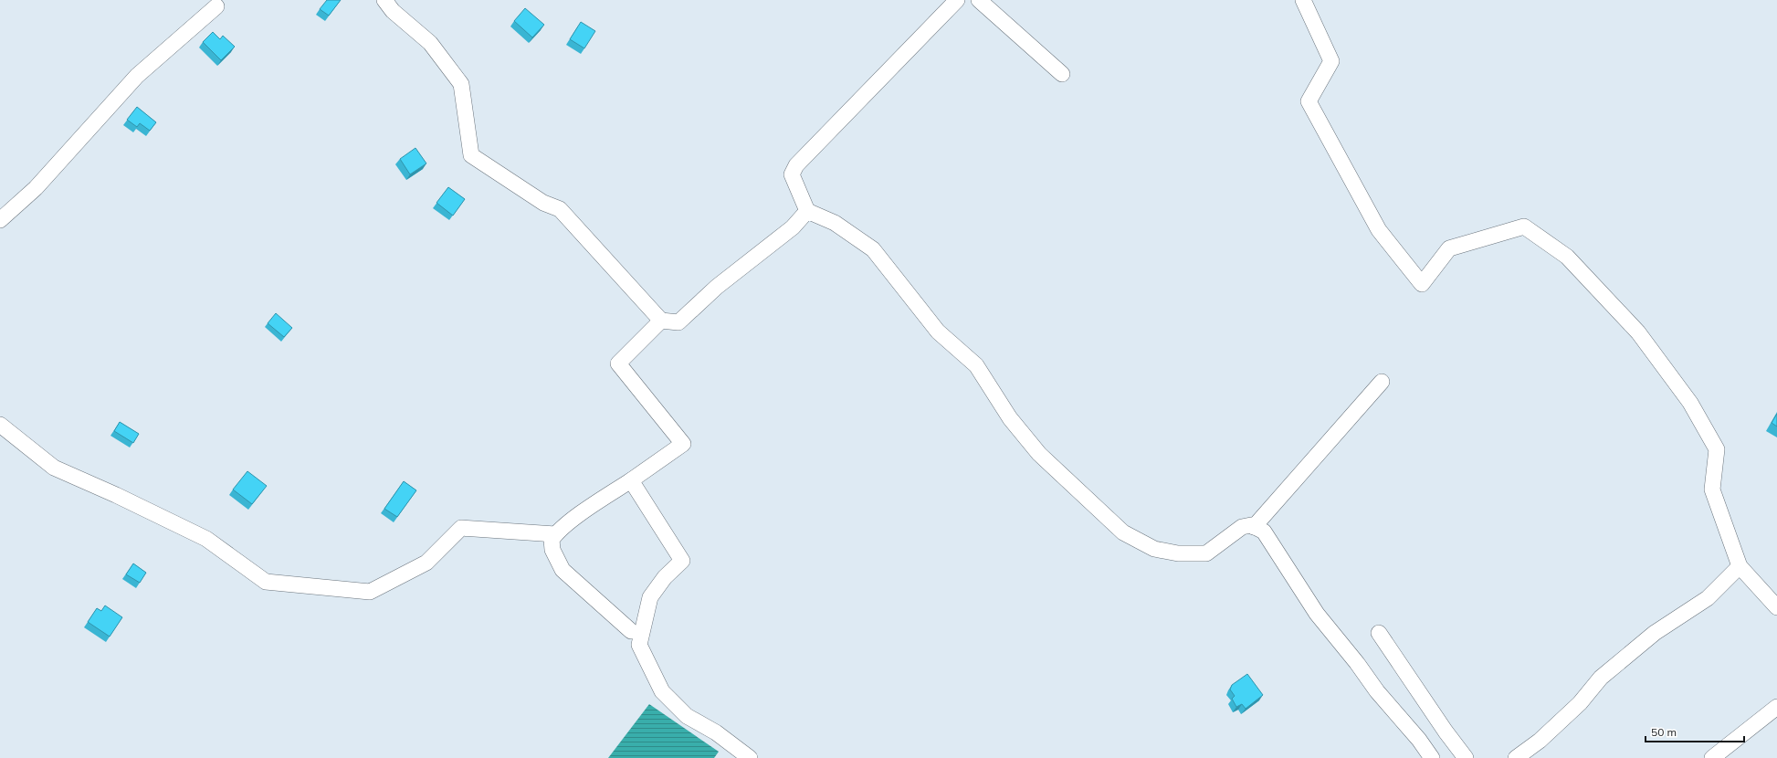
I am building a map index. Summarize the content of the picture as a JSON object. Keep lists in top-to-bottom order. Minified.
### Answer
{"scale_bar":"50 m"}
